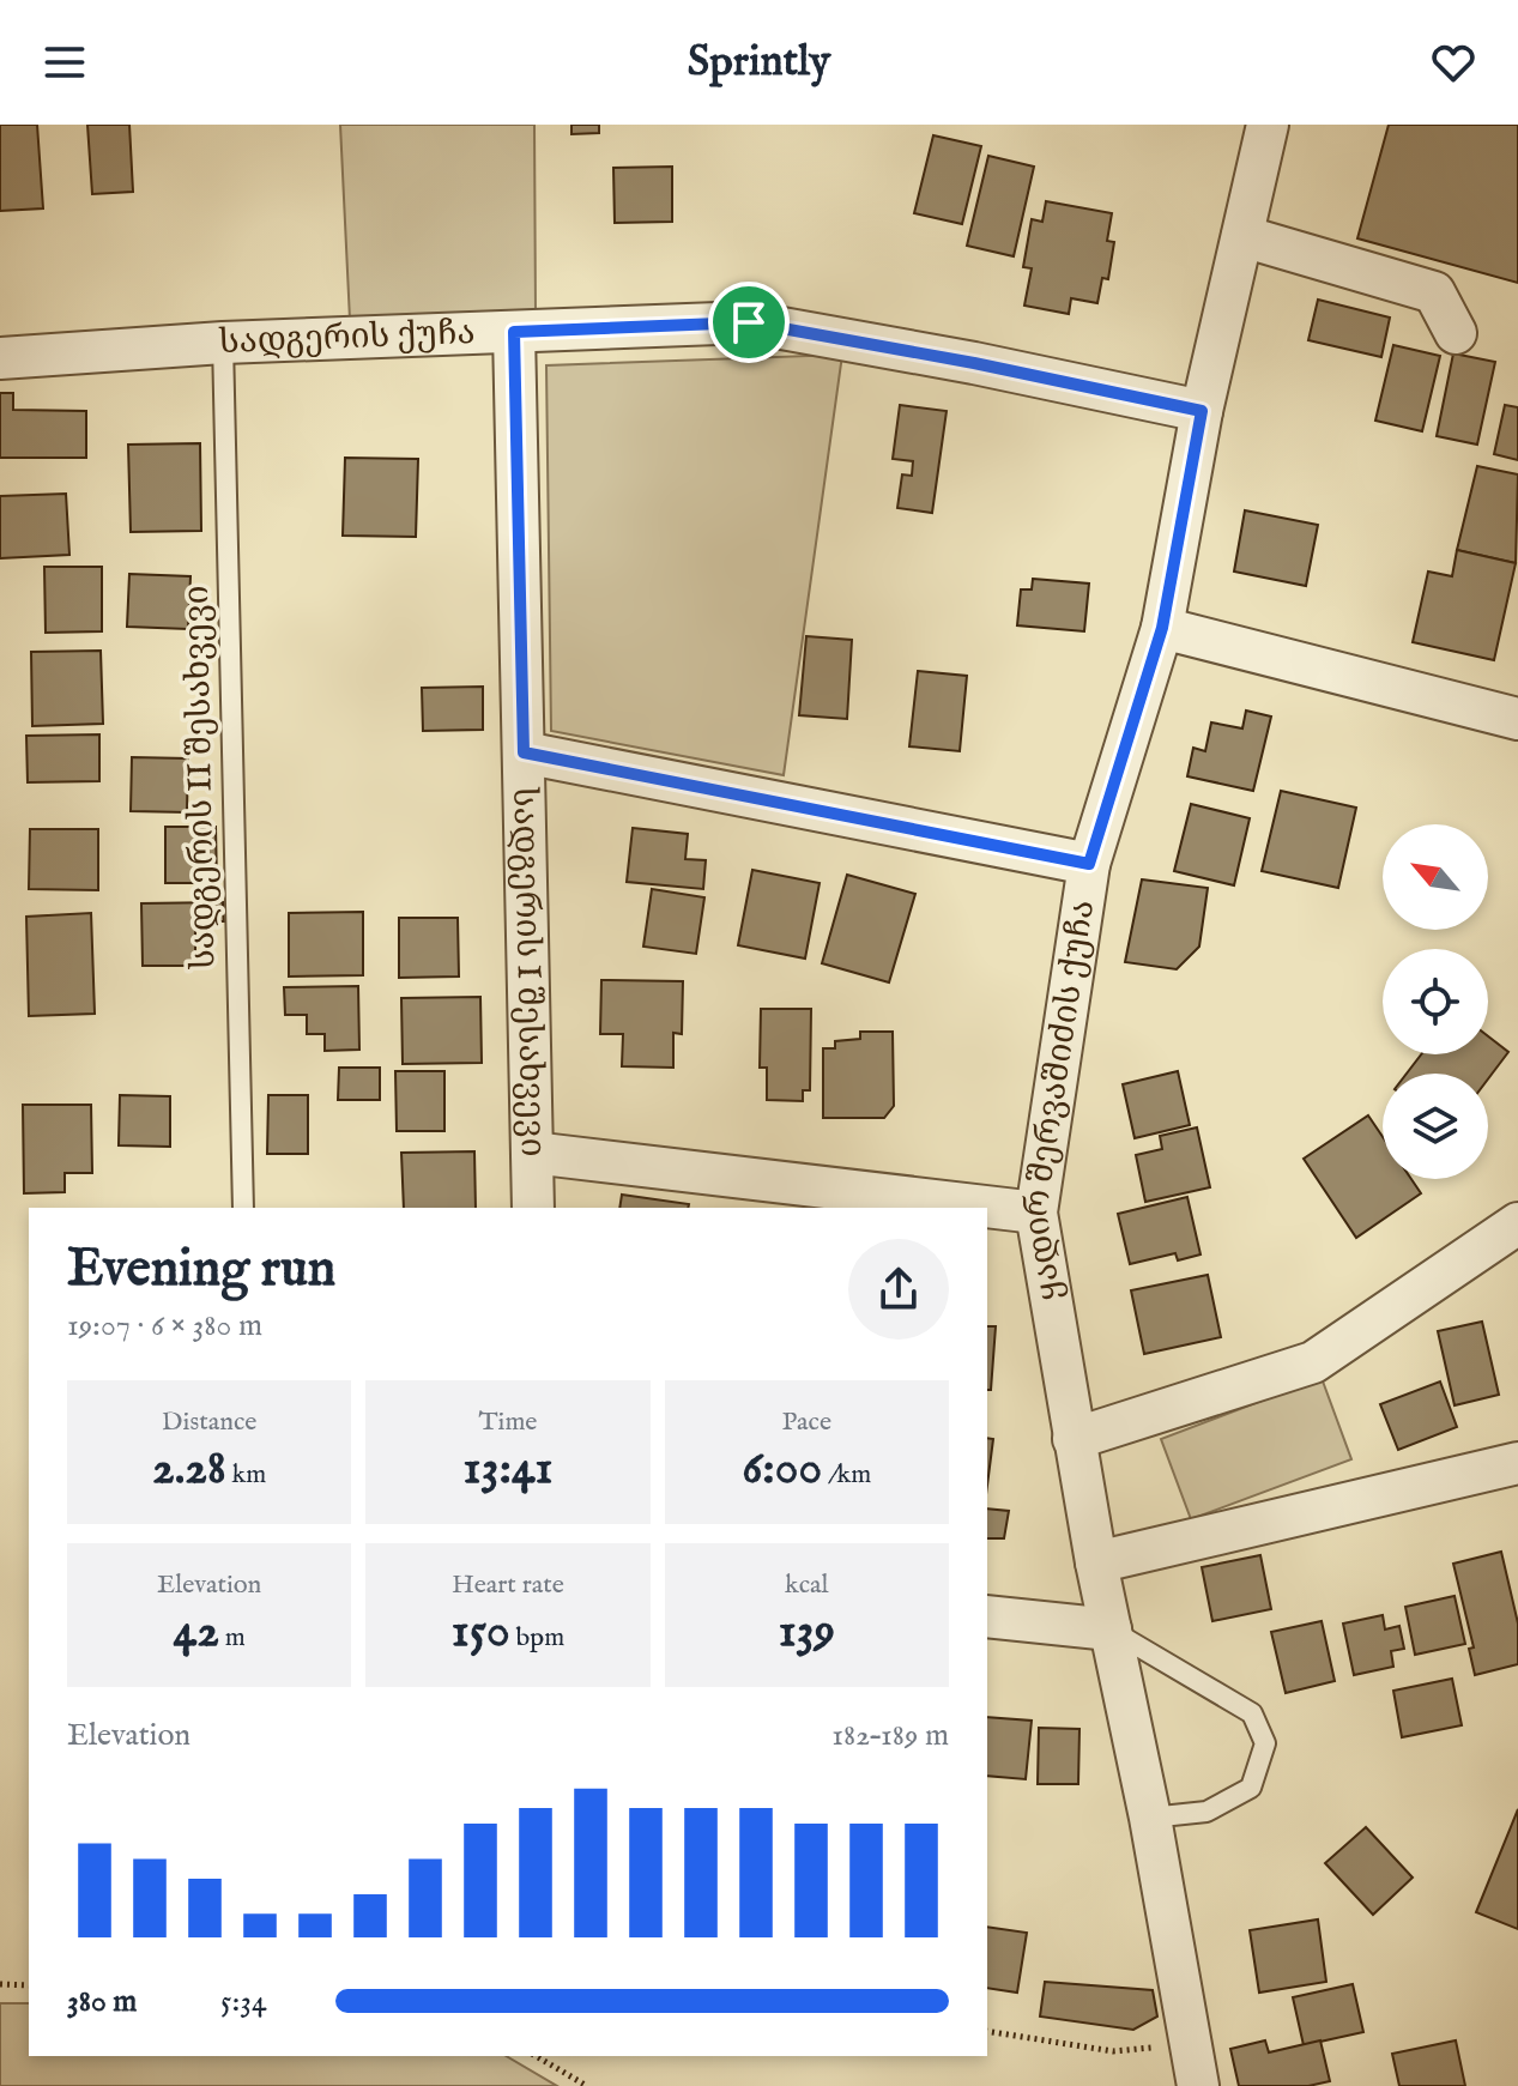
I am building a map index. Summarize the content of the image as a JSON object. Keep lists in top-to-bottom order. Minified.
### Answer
{"streets":{"street":["სადგერის ქუჩა","სადგერის I შესახვევი","ყადირ შერვაშიძის ქუჩა"],"lane":["სადგერის II შესახვევი"]},"crossings":[["სადგერის ქუჩა","სადგერის II შესახვევი"],["სადგერის ქუჩა","სადგერის I შესახვევი"],["სადგერის ქუჩა","ყადირ შერვაშიძის ქუჩა"]],"north":"top left","page":{"header":"Sprintly","heading":["Evening run","19:07 · 6 × 380 m"],"stats":[["Distance","2.28 km"],["Time","13:41"],["Pace","6:00 /km"],["Elevation","42 m"],["Heart rate","150 bpm"],["kcal","139"]],"chart":["Elevation","182–189 m"],"list":[{"name":"380 m","note":"5:34"}]}}
